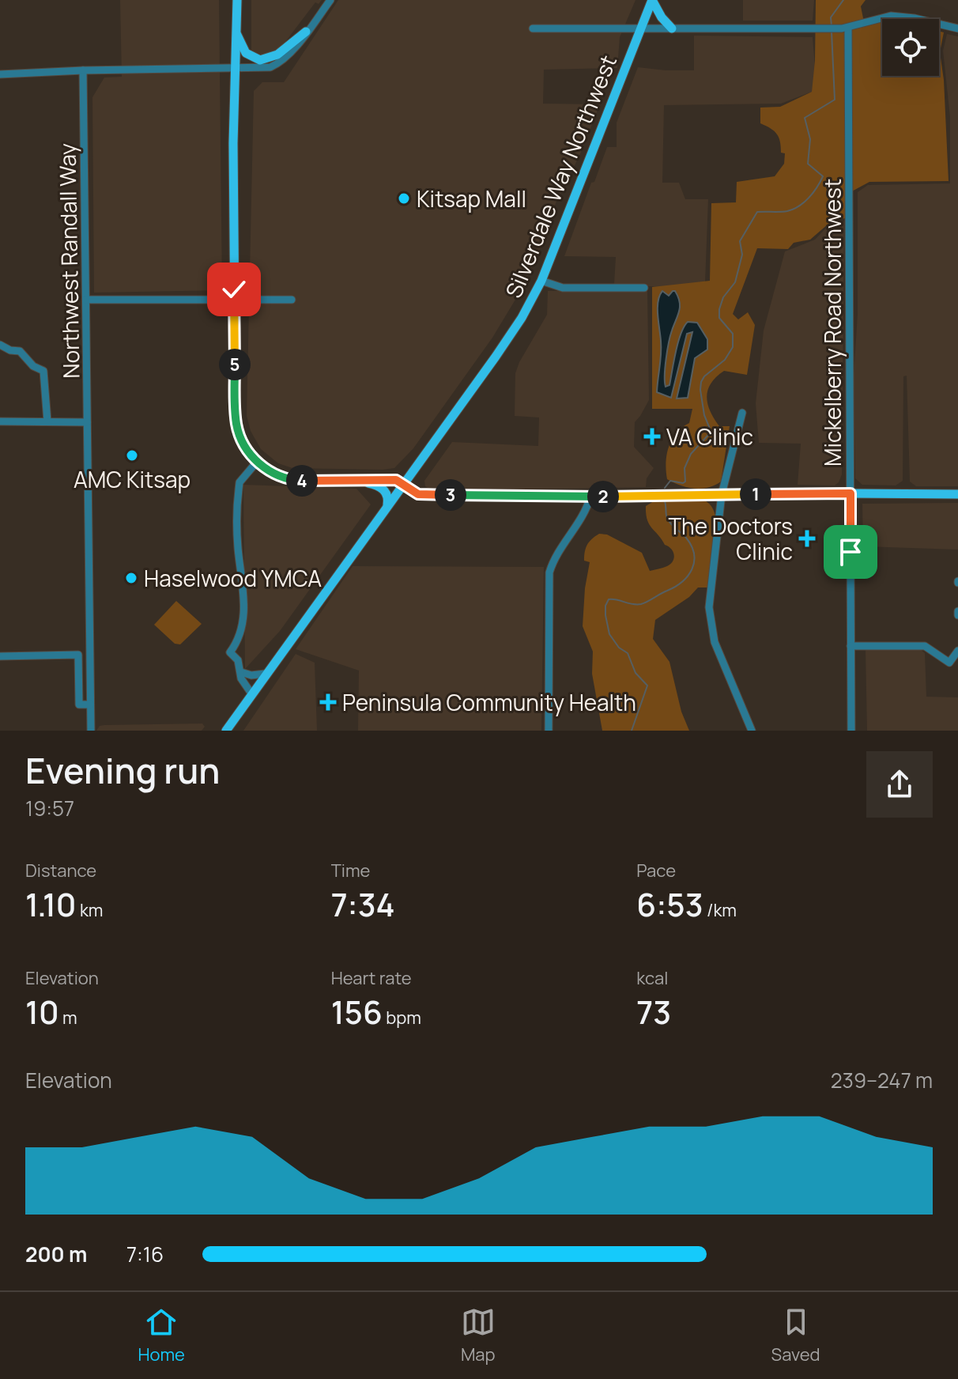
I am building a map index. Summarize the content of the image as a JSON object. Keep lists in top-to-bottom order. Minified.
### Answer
{"streets":{"main road":["Silverdale Way Northwest"],"street":["Northwest Randall Way","Mickelberry Road Northwest"]},"places":{"other":["Kitsap Mall","AMC Kitsap","Haselwood YMCA"],"health":["VA Clinic","The Doctors Clinic","Peninsula Community Health"]},"page":{"pins":["5","4","1","3","2"],"heading":["Evening run","19:57"],"stats":[["Distance","1.10 km"],["Time","7:34"],["Pace","6:53 /km"],["Elevation","10 m"],["Heart rate","156 bpm"],["kcal","73"]],"chart":["Elevation","239–247 m"],"list":[{"name":"200 m","note":"7:16"}],"tabs":["Home","Map","Saved"]}}
